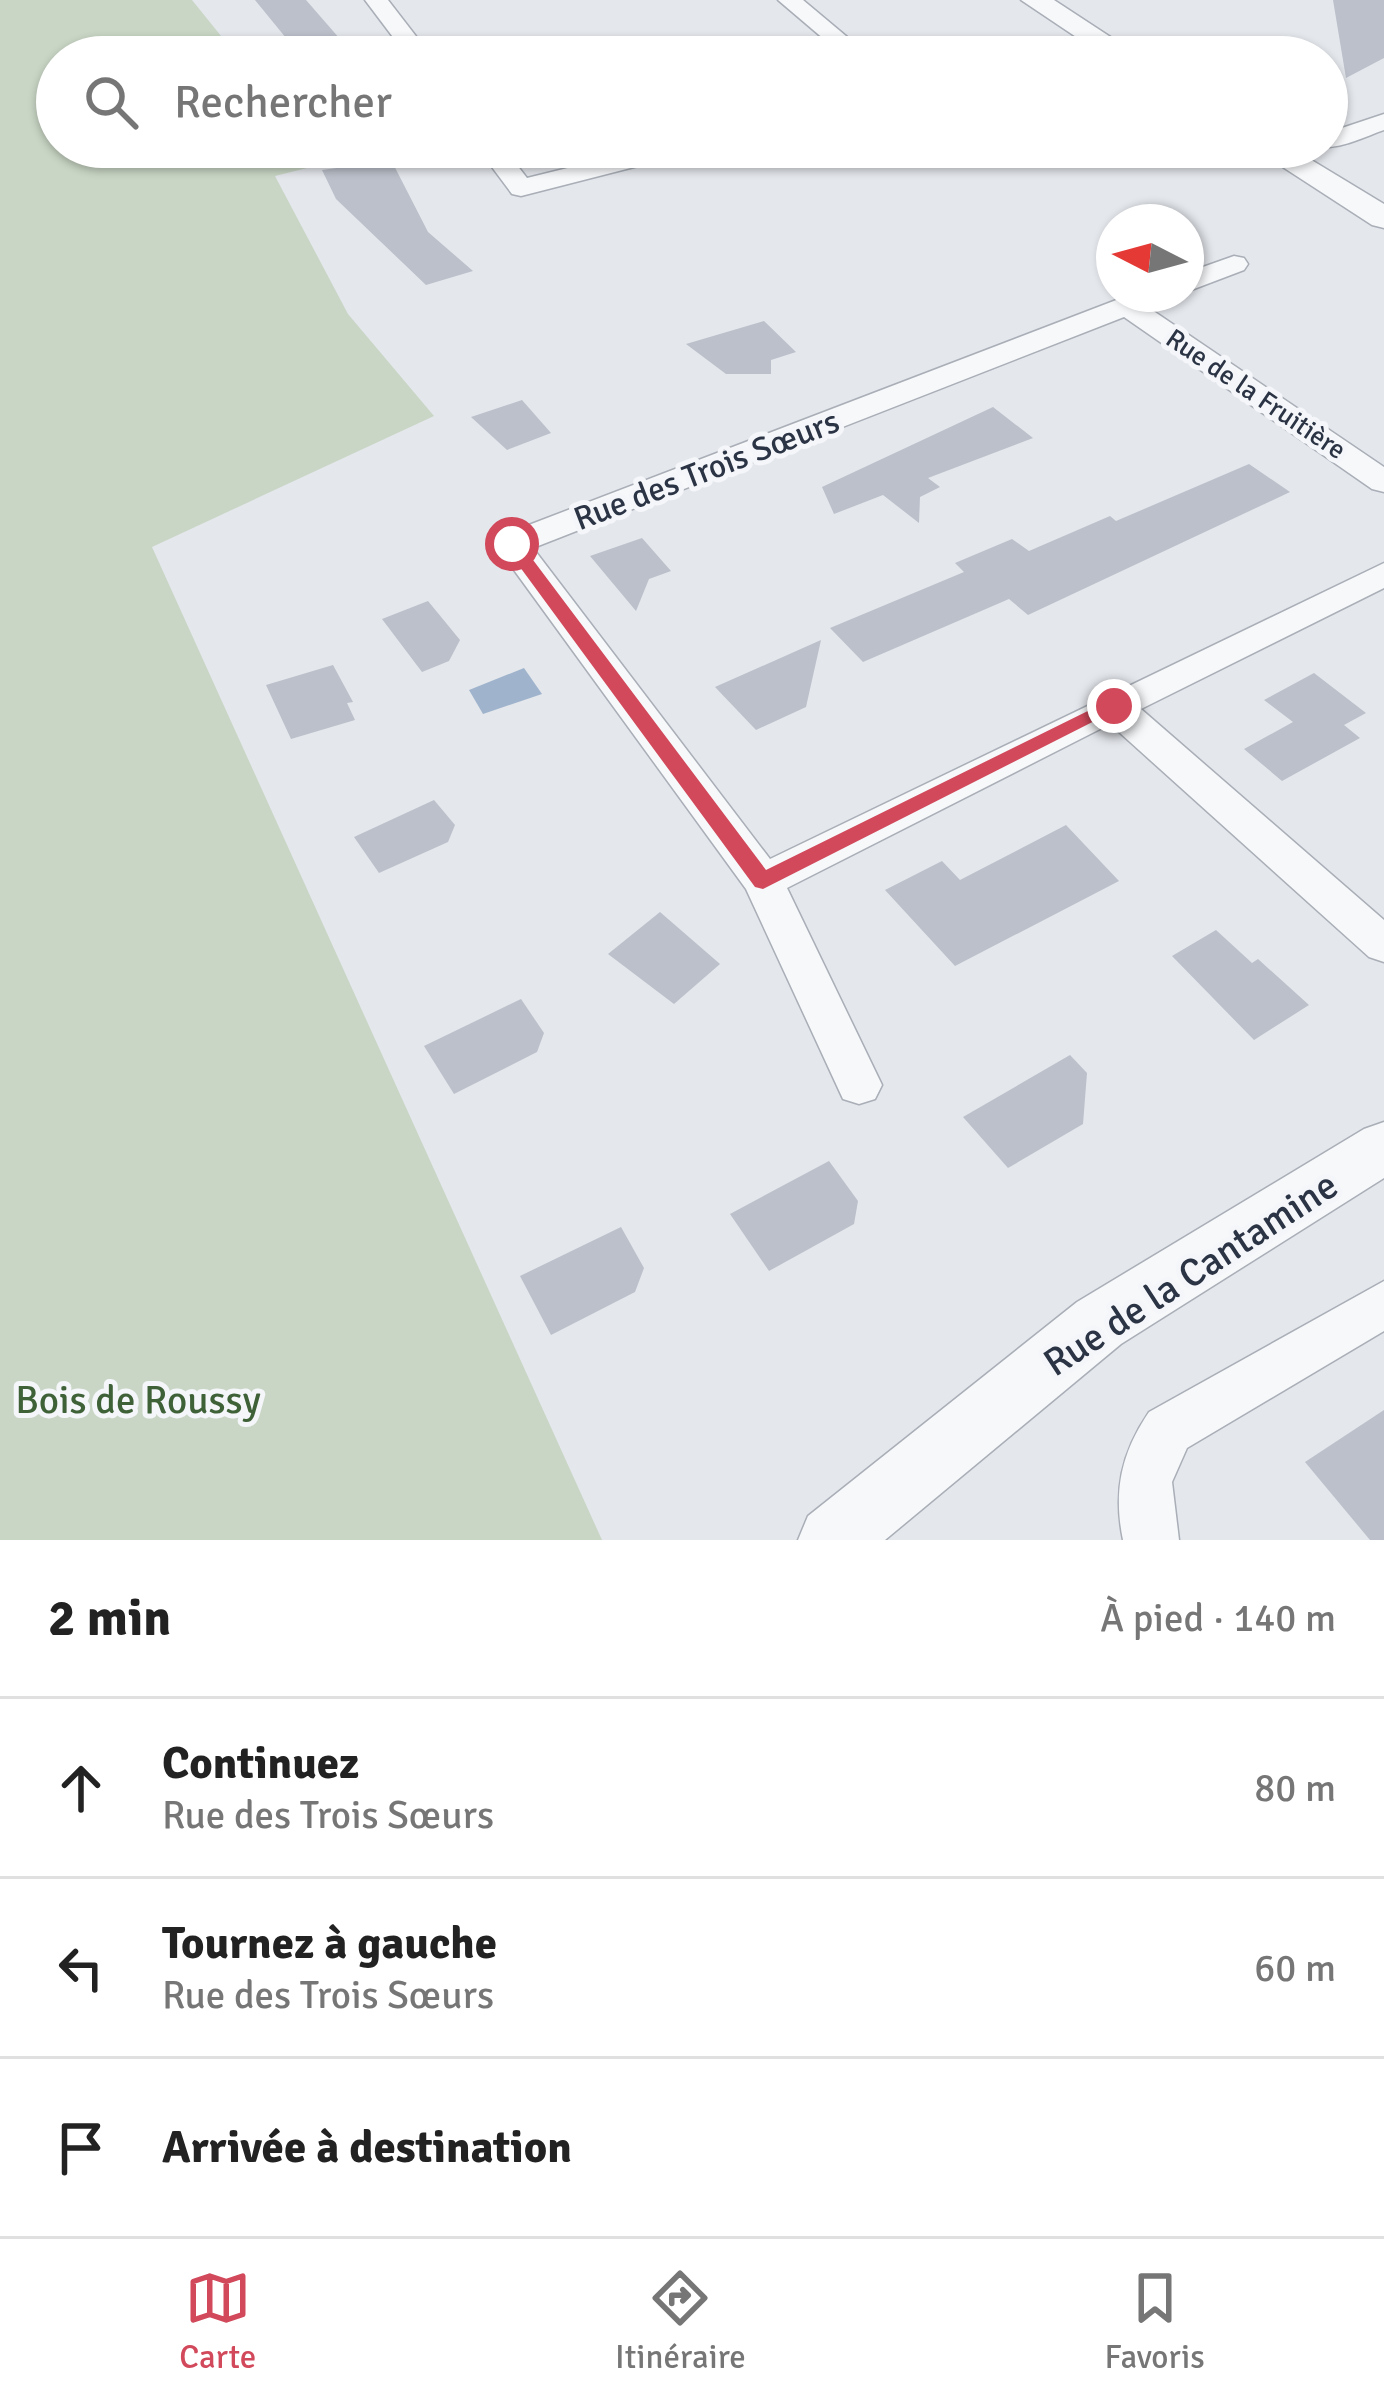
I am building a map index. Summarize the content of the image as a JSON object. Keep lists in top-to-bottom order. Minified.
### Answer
{"streets":{"street":["Rue de la Fruitière","Rue des Trois Sœurs","Rue de la Cantamine"]},"parks":["Bois de Roussy"],"north":"left","page":{"search":"Rechercher","heading":["2 min","À pied · 140 m"],"list":[["Continuez","Rue des Trois Sœurs","80 m"],["Tournez à gauche","Rue des Trois Sœurs","60 m"],"Arrivée à destination"],"nav":["Carte","Itinéraire","Favoris"]}}
